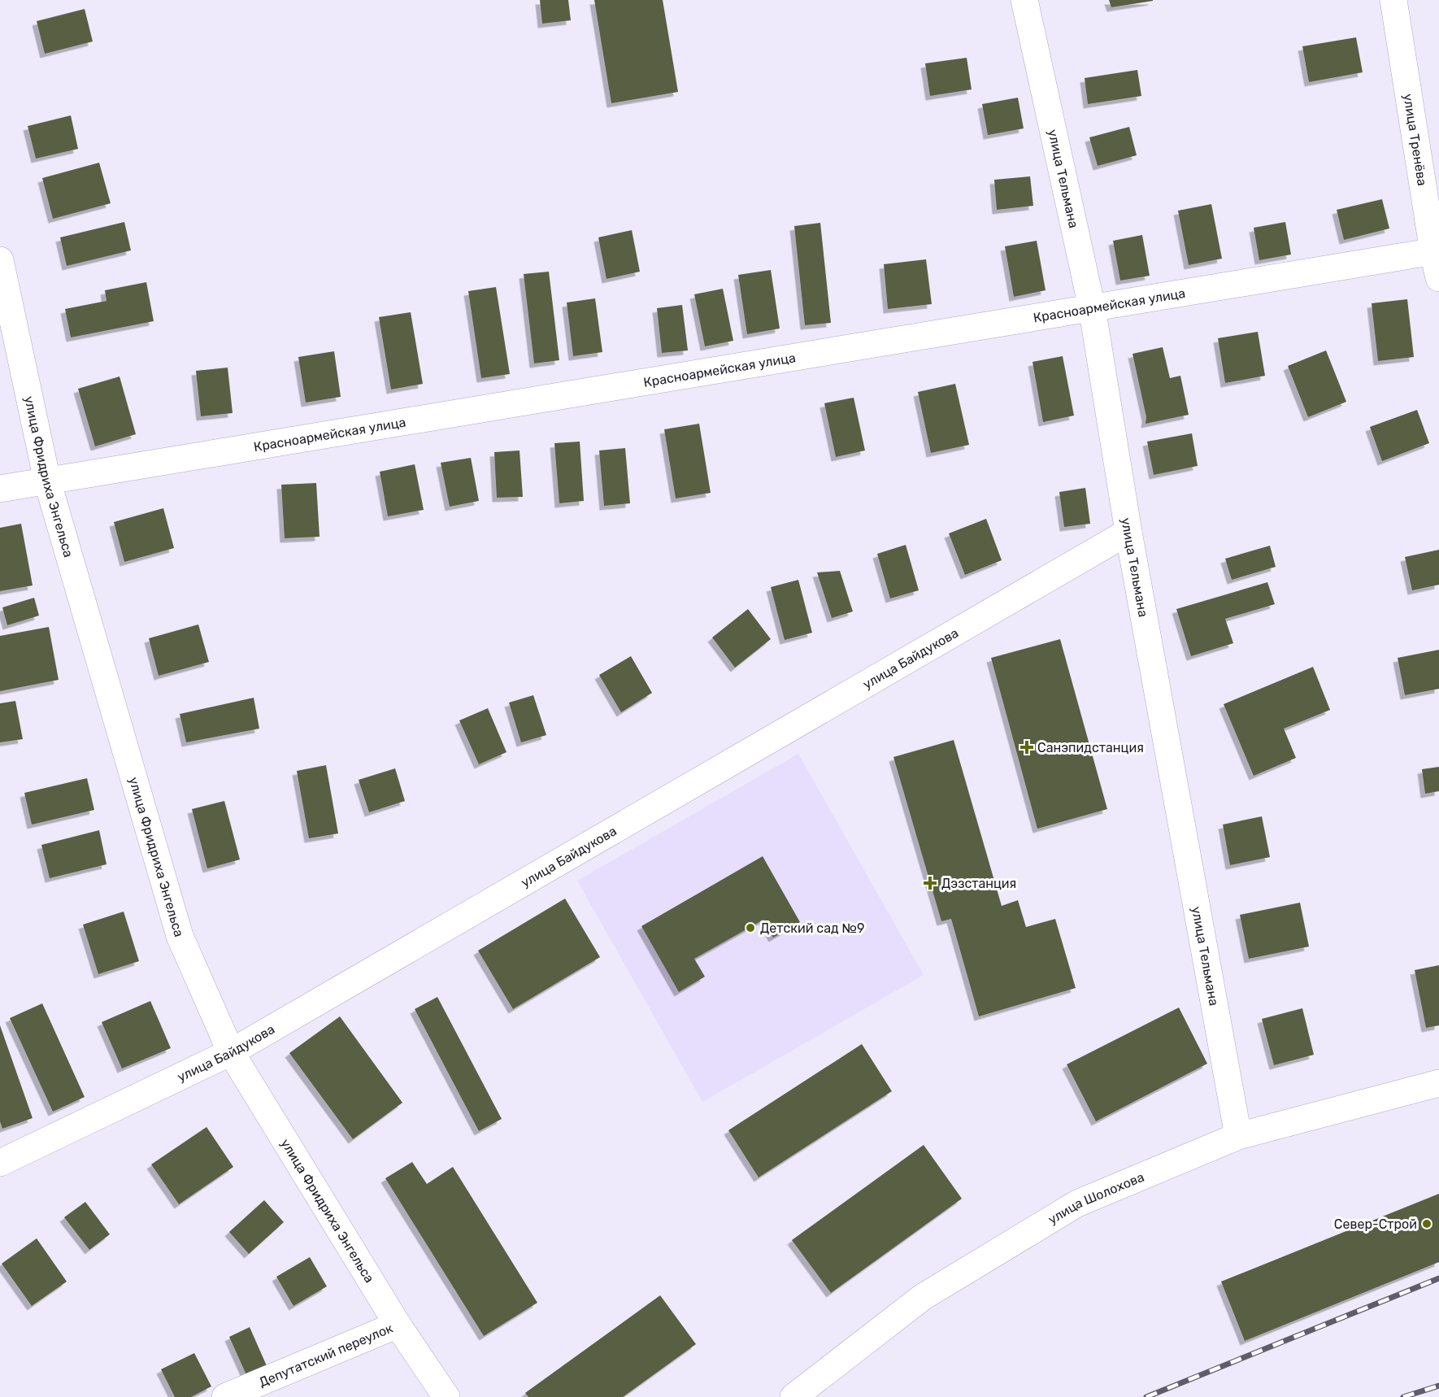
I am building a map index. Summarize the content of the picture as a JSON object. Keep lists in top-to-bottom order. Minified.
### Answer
{"streets":{"street":["улица Тренёва","улица Тельмана","Красноармейская улица","улица Фридриха Энгельса","улица Байдукова","улица Шолохова","Депутатский переулок"]},"crossings":[["улица Тренёва","Красноармейская улица"],["улица Тельмана","Красноармейская улица"],["улица Тельмана","улица Байдукова"],["улица Тельмана","улица Шолохова"],["Красноармейская улица","улица Фридриха Энгельса"],["улица Фридриха Энгельса","улица Байдукова"],["улица Фридриха Энгельса","Депутатский переулок"]],"places":{"health":["Санэпидстанция","Дэзстанция"],"other":["Детский сад №9","Север-Строй"]}}
